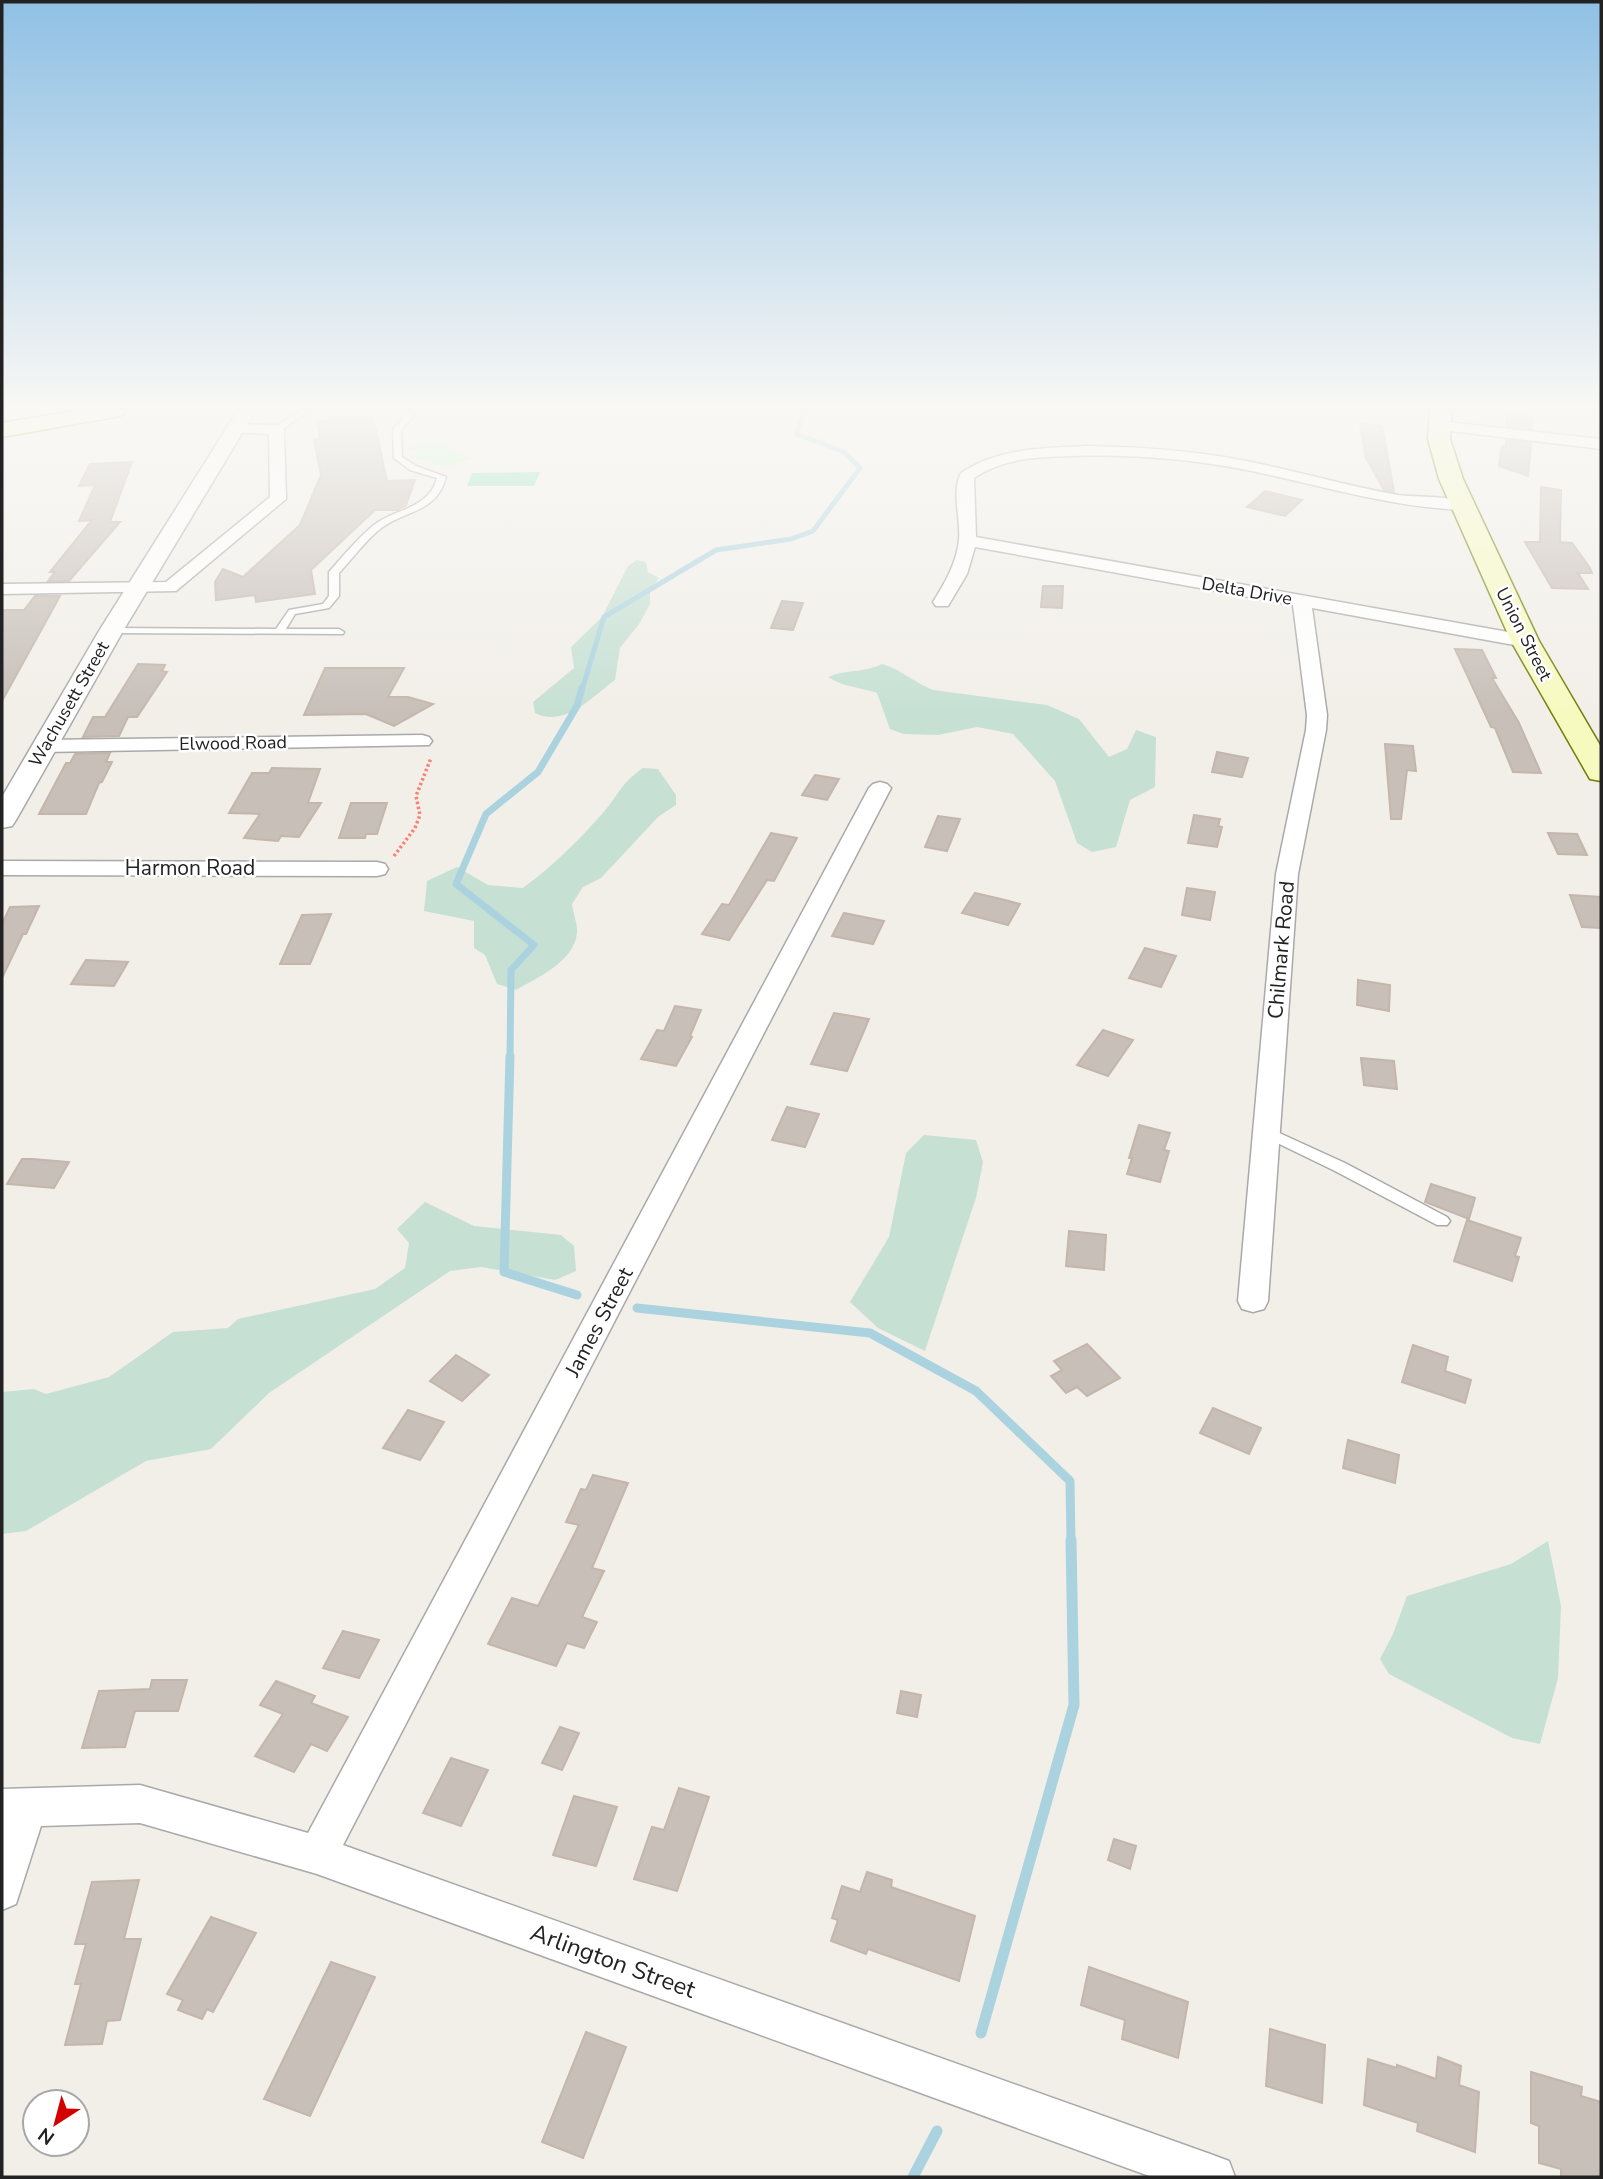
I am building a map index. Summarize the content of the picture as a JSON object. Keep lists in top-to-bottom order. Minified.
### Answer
{"streets":{"main road":["Union Street"],"street":["Delta Drive","Wachusett Street","Elwood Road","Harmon Road","Chilmark Road","James Street","Arlington Street"]},"crossings":[["Delta Drive","Union Street"],["Delta Drive","Chilmark Road"],["Wachusett Street","Elwood Road"],["James Street","Arlington Street"]],"north":"bottom left"}
